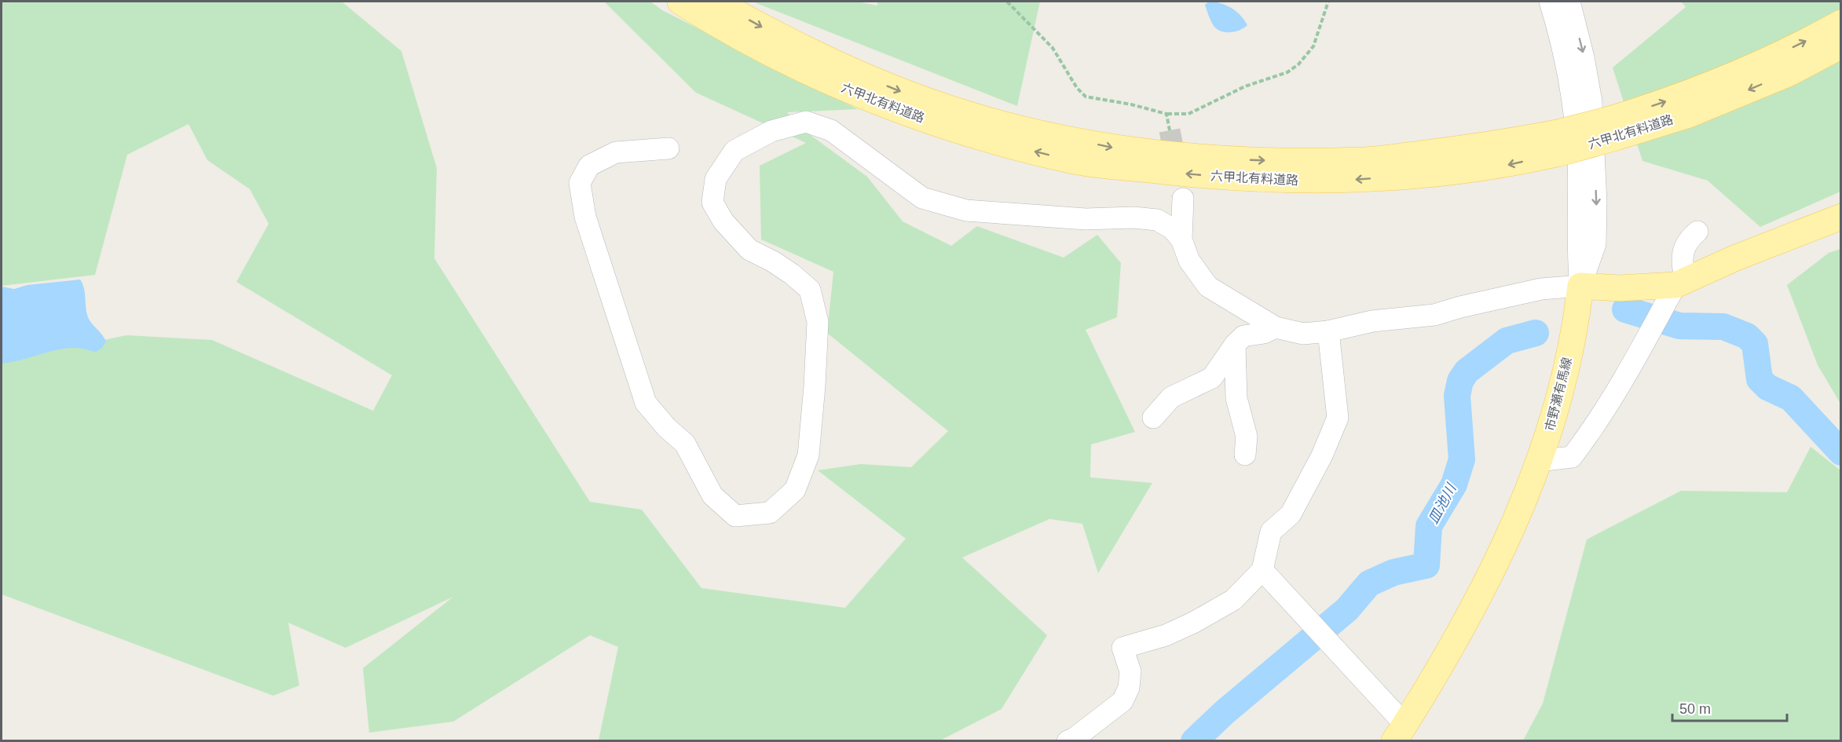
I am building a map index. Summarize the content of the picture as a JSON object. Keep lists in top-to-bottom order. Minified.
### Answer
{"streets":{"main road":["六甲北有料道路","市野瀬有馬線"]},"water":["皿池川"],"scale_bar":"50 m"}
